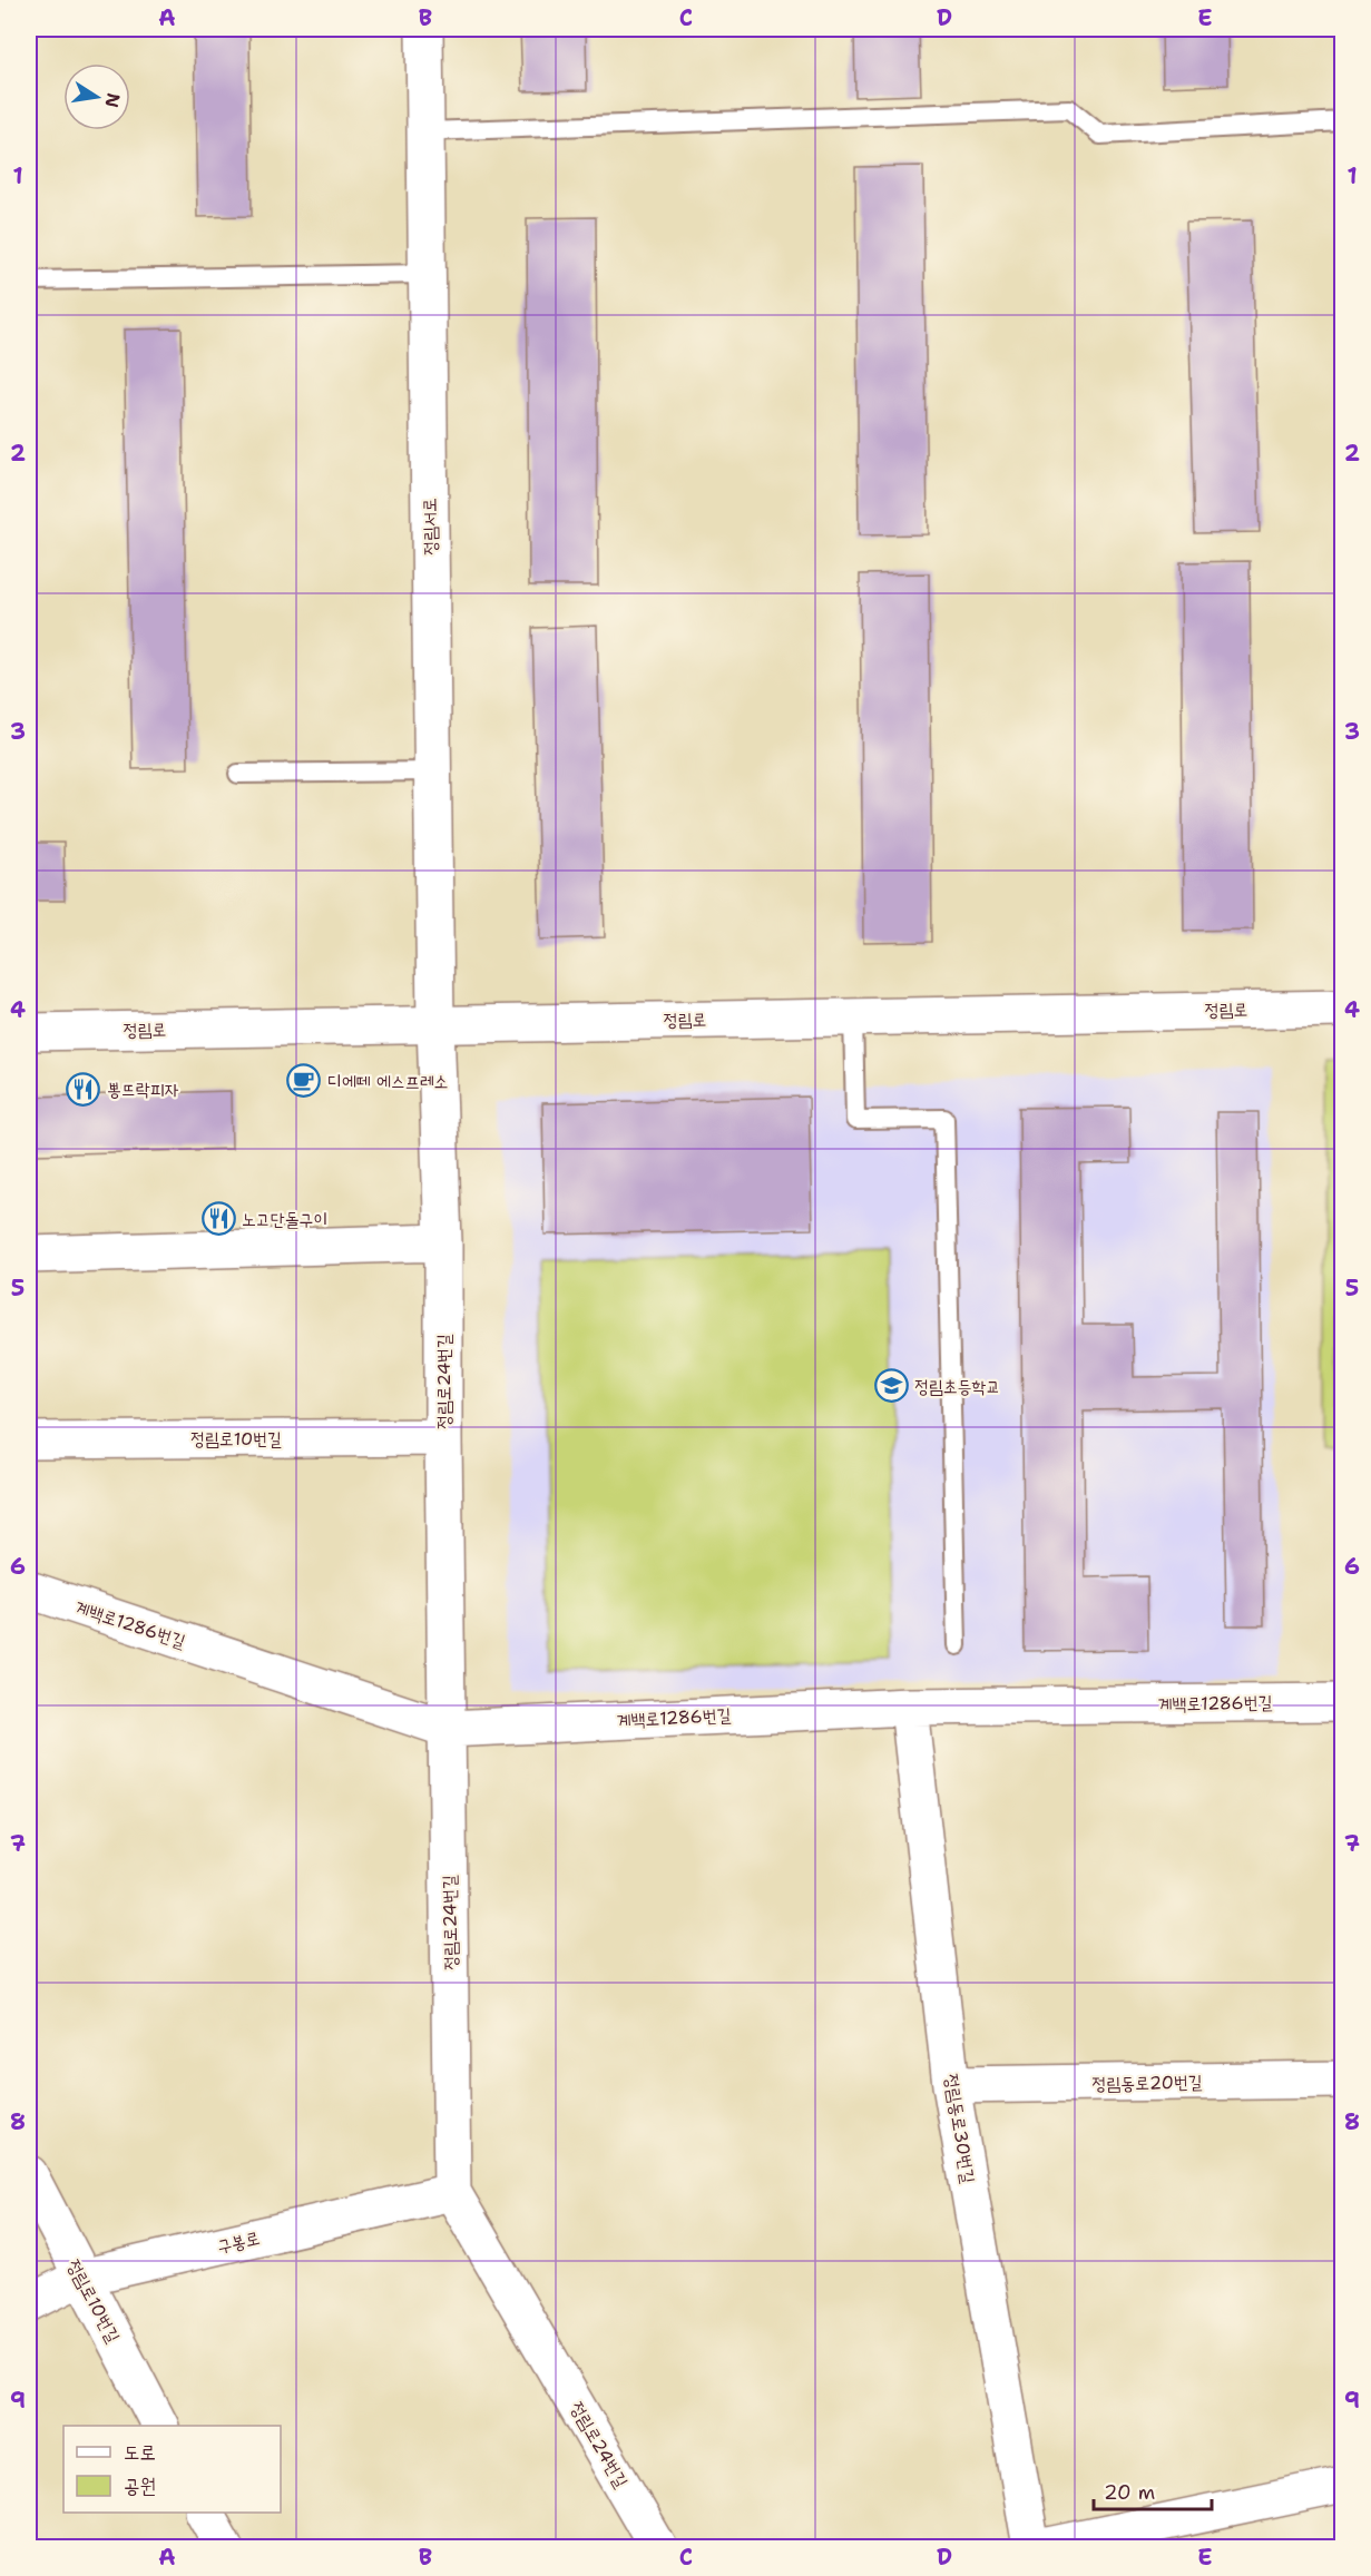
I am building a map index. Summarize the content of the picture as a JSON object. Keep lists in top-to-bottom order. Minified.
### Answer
{"streets":{"street":["정림서로","정림로","정림로24번길","정림로10번길","계백로1286번길","정림동로20번길","정림동로30번길","구봉로"]},"crossings":[["정림서로","정림로"],["정림서로","정림로24번길"],["정림로","정림로24번길"],["정림로24번길","정림로10번길"],["정림로24번길","계백로1286번길"],["정림로24번길","구봉로"],["정림로10번길","구봉로"],["계백로1286번길","정림동로30번길"],["정림동로20번길","정림동로30번길"]],"places":{"cafe":["디에떼 에스프레소"],"restaurant":["뽕뜨락피자","노고단돌구이"],"school or university":["정림초등학교"]},"legend":["도로","공원"],"scale_bar":"20 m","north":"right","grid":{"columns":["A","B","C","D","E"],"rows":["1","2","3","4","5","6","7","8","9"]}}
